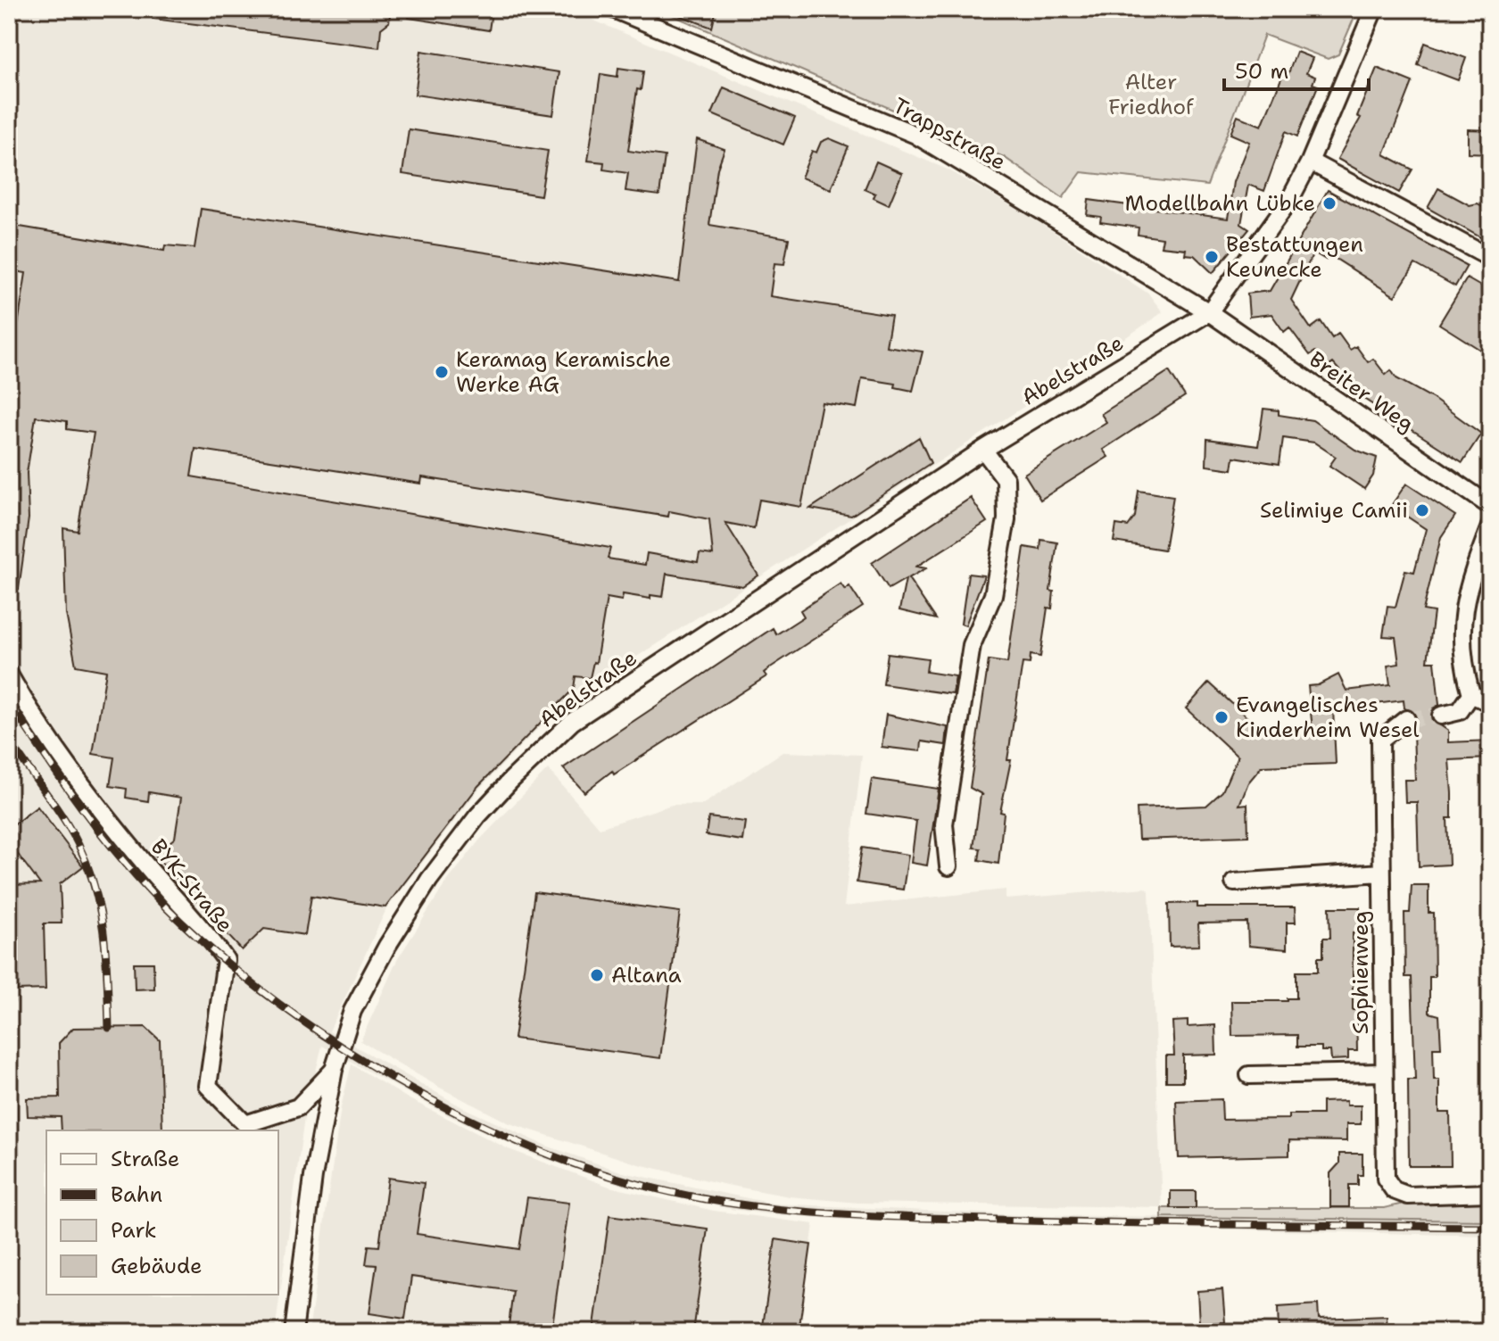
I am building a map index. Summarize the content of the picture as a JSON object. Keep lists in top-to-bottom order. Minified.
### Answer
{"streets":{"street":["Trappstraße","Abelstraße","Breiter Weg","BYK-Straße","Sophienweg"]},"crossings":[["Trappstraße","Abelstraße"],["Trappstraße","Breiter Weg"],["Abelstraße","Breiter Weg"],["Abelstraße","BYK-Straße"]],"parks":["Alter Friedhof"],"places":["Modellbahn Lübke","Bestattungen Keunecke","Keramag Keramische Werke AG","Selimiye Camii","Evangelisches Kinderheim Wesel","Altana"],"legend":["Straße","Bahn","Park","Gebäude"],"scale_bar":"50 m"}
